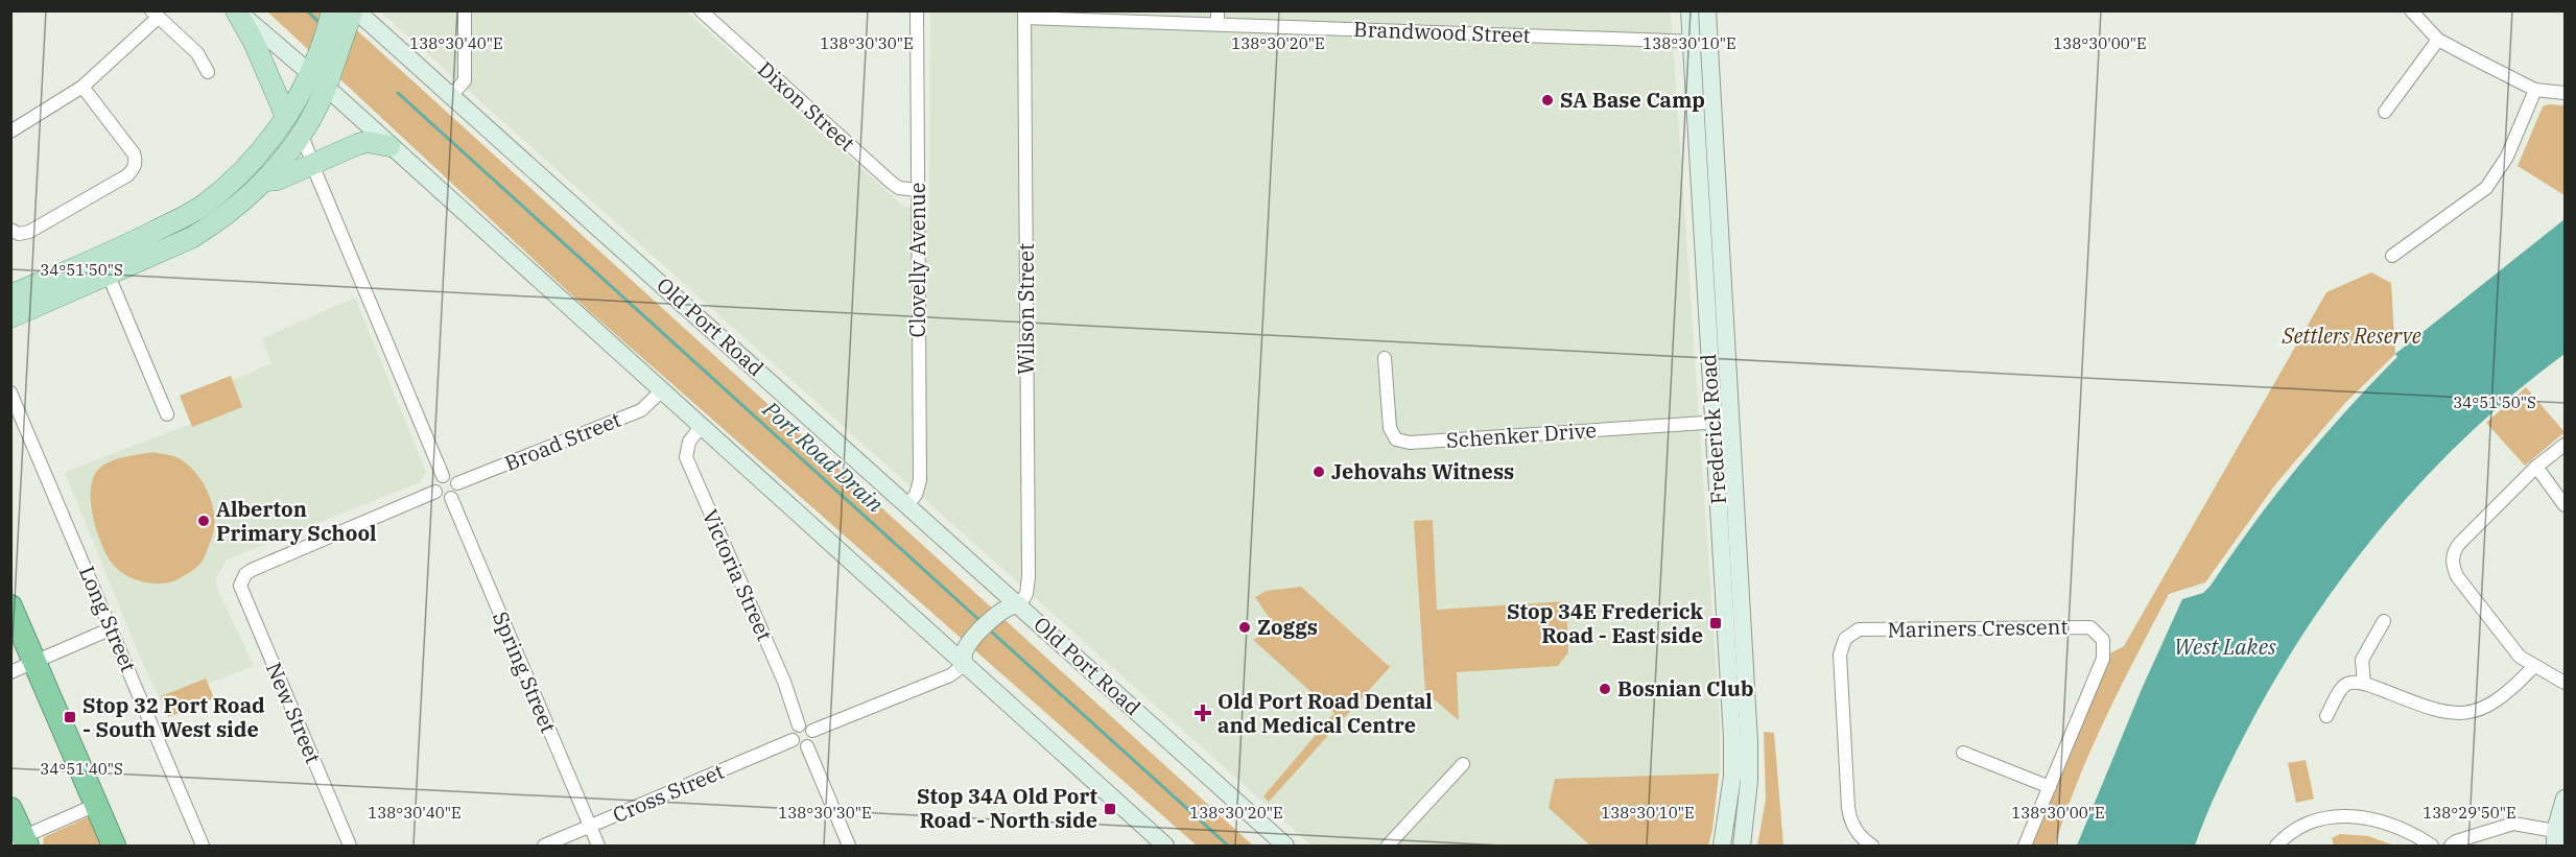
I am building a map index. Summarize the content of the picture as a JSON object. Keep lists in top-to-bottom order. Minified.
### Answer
{"streets":{"main road":["Old Port Road","Frederick Road"],"street":["Brandwood Street","Dixon Street","Clovelly Avenue","Wilson Street","Schenker Drive","Broad Street","Victoria Street","Long Street","Mariners Crescent","Spring Street","New Street","Cross Street"]},"crossings":[["Brandwood Street","Wilson Street"],["Brandwood Street","Frederick Road"],["Dixon Street","Clovelly Avenue"],["Clovelly Avenue","Old Port Road"],["Wilson Street","Old Port Road"],["Frederick Road","Schenker Drive"],["Broad Street","Spring Street"],["Broad Street","New Street"],["Victoria Street","Cross Street"],["Spring Street","New Street"],["Spring Street","Cross Street"]],"water":["Port Road Drain","West Lakes"],"parks":["Settlers Reserve"],"places":{"other":["SA Base Camp","Jehovahs Witness","Alberton Primary School","Zoggs","Bosnian Club"],"transit":["Stop 34E Frederick Road - East side","Stop 32 Port Road - South West side","Stop 34A Old Port Road - North side"],"health":["Old Port Road Dental and Medical Centre"]},"coordinates":["138°30'40\"E","138°30'30\"E","138°30'20\"E","138°30'10\"E","138°30'00\"E","34°51'50\"S","34°51'40\"S","138°29'50\"E"]}
